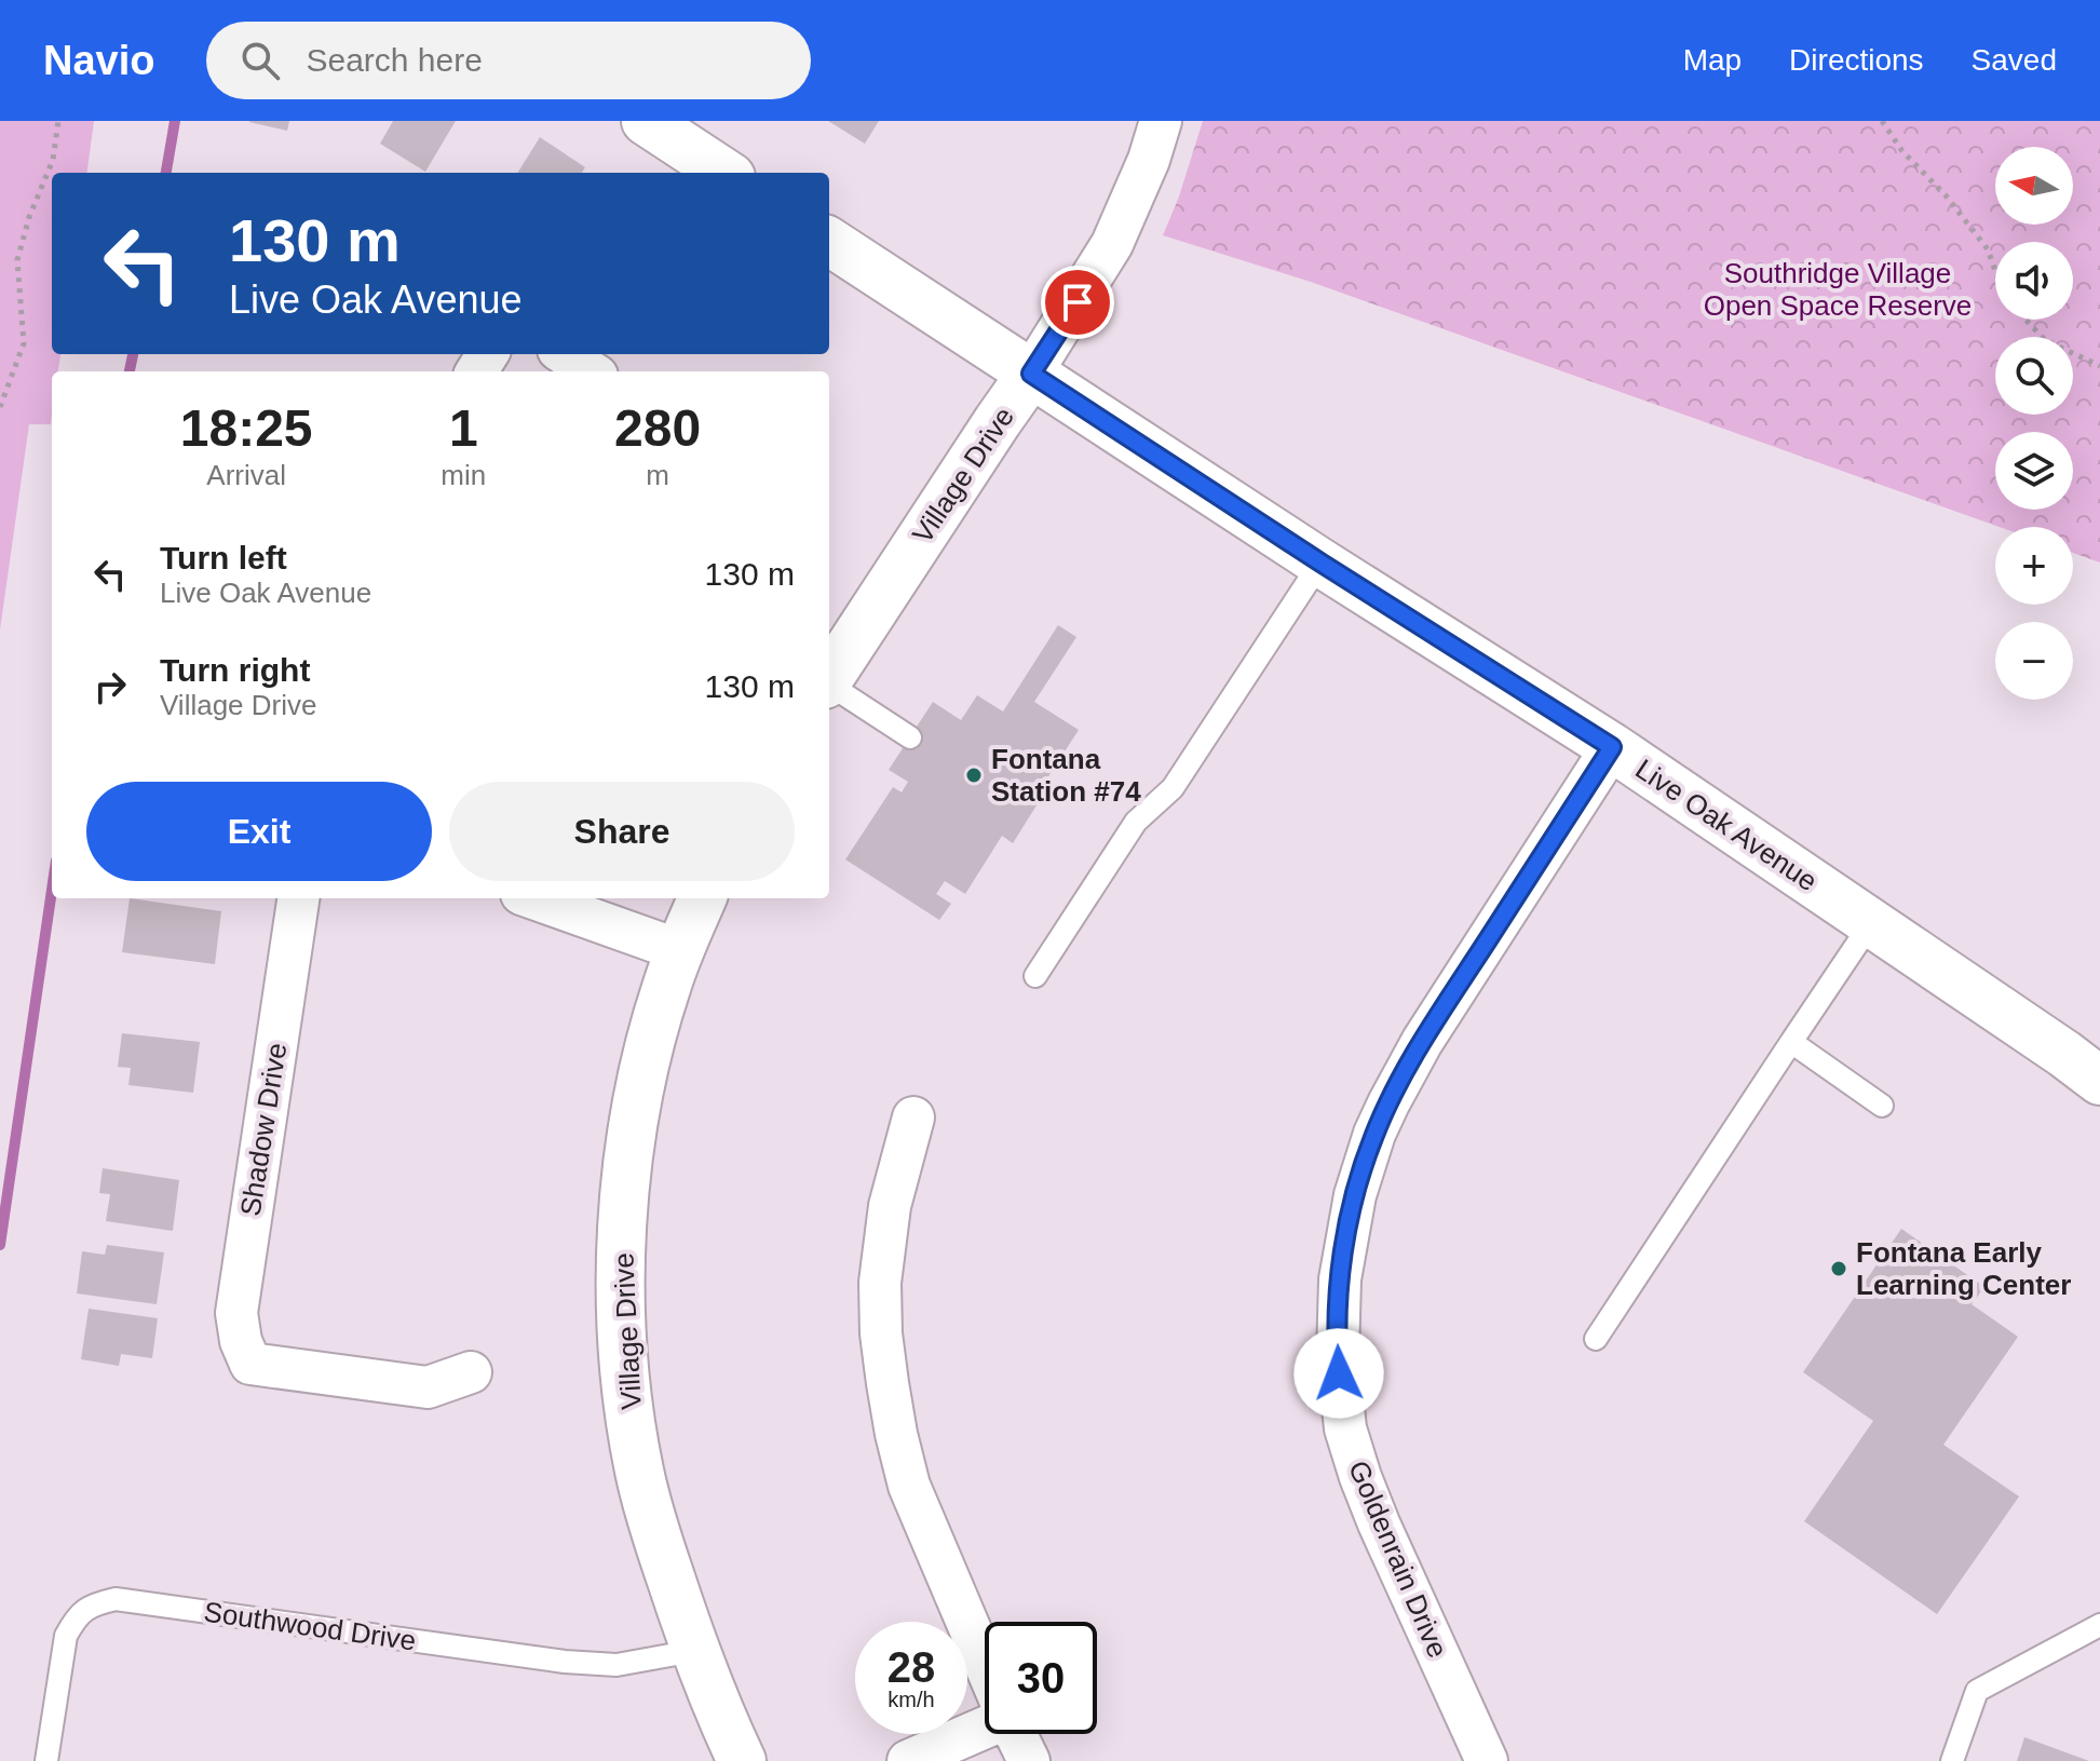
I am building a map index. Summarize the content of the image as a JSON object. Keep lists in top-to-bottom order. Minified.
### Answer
{"streets":{"street":["Village Drive","Live Oak Avenue","Shadow Drive","Goldenrain Drive"],"lane":["Southwood Drive"]},"crossings":[["Village Drive","Live Oak Avenue"],["Village Drive","Southwood Drive"],["Live Oak Avenue","Goldenrain Drive"]],"parks":["Southridge Village Open Space Reserve"],"places":["Fontana Station #74","Fontana Early Learning Center"],"north":"left","page":{"header":"Navio","search":"Search here","nav":["Map","Directions","Saved"],"map_buttons":["+","−"],"turn":["130 m","Live Oak Avenue"],"eta":["18:25","Arrival","1","min","280","m"],"list":[{"name":"Turn left","note":"Live Oak Avenue","value":"130 m"},{"name":"Turn right","note":"Village Drive","value":"130 m"}],"buttons":["Exit","Share"],"speed":"28 km/h","limit":"30"}}
